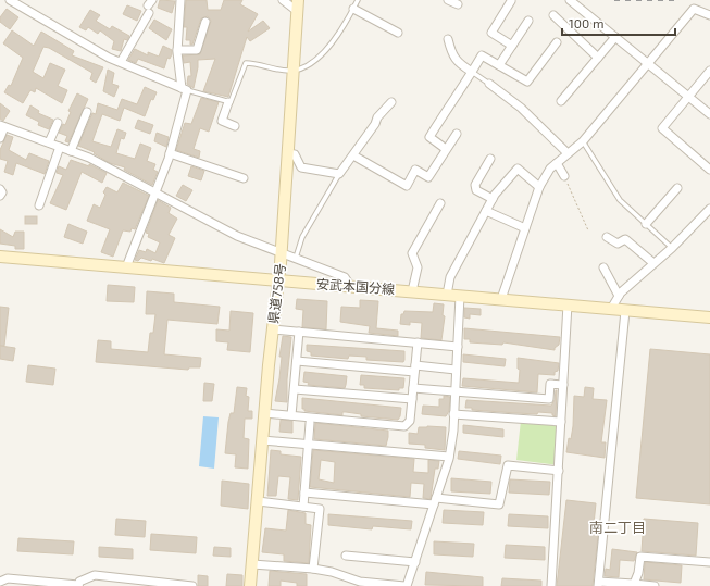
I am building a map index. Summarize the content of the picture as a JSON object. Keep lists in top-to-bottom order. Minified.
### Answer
{"streets":{"main road":["安武本国分線","県道758号"]},"crossings":[["安武本国分線","県道758号"]],"districts":["南二丁目"],"scale_bar":"100 m"}
